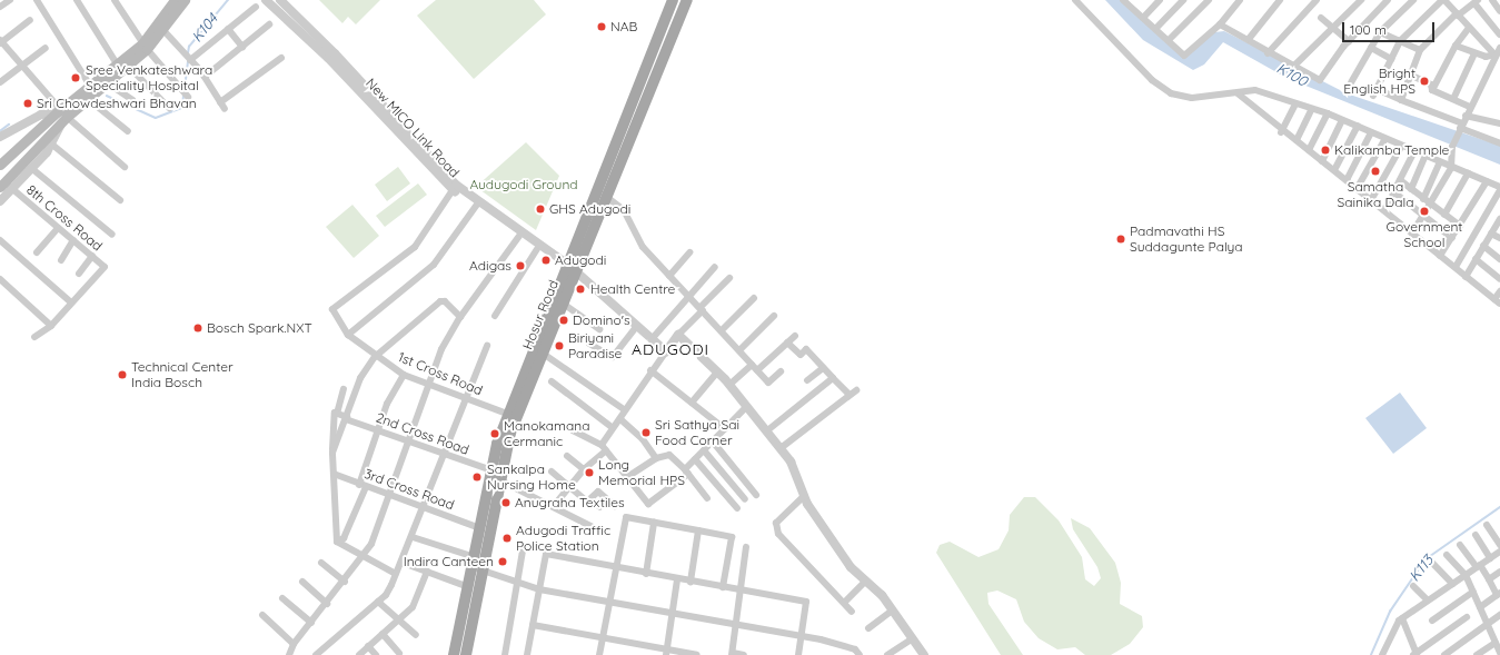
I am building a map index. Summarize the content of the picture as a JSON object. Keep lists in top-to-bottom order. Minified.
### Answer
{"streets":{"main road":["Hosur Road"],"street":["New MICO Link Road","8th Cross Road","1st Cross Road","2nd Cross Road","3rd Cross Road"]},"crossings":[["New MICO Link Road","Hosur Road"],["New MICO Link Road","1st Cross Road"],["Hosur Road","1st Cross Road"],["Hosur Road","2nd Cross Road"],["Hosur Road","3rd Cross Road"]],"districts":["ADUGODI"],"water":["K104","K100","K113"],"parks":["Audugodi Ground"],"places":["NAB","Sree Venkateshwara Speciality Hospital","Bright English HPS","Sri Chowdeshwari Bhavan","Kalikamba Temple","Samatha Sainika Dala","GHS Adugodi","Government School","Padmavathi HS Suddagunte Palya","Adugodi","Adigas","Health Centre","Domino's","Bosch Spark.NXT","Biriyani Paradise","Technical Center India Bosch","Sri Sathya Sai Food Corner","Manokamana Cermanic","Long Memorial HPS","Sankalpa Nursing Home","Anugraha Textiles","Adugodi Traffic Police Station","Indira Canteen"],"scale_bar":"100 m"}
